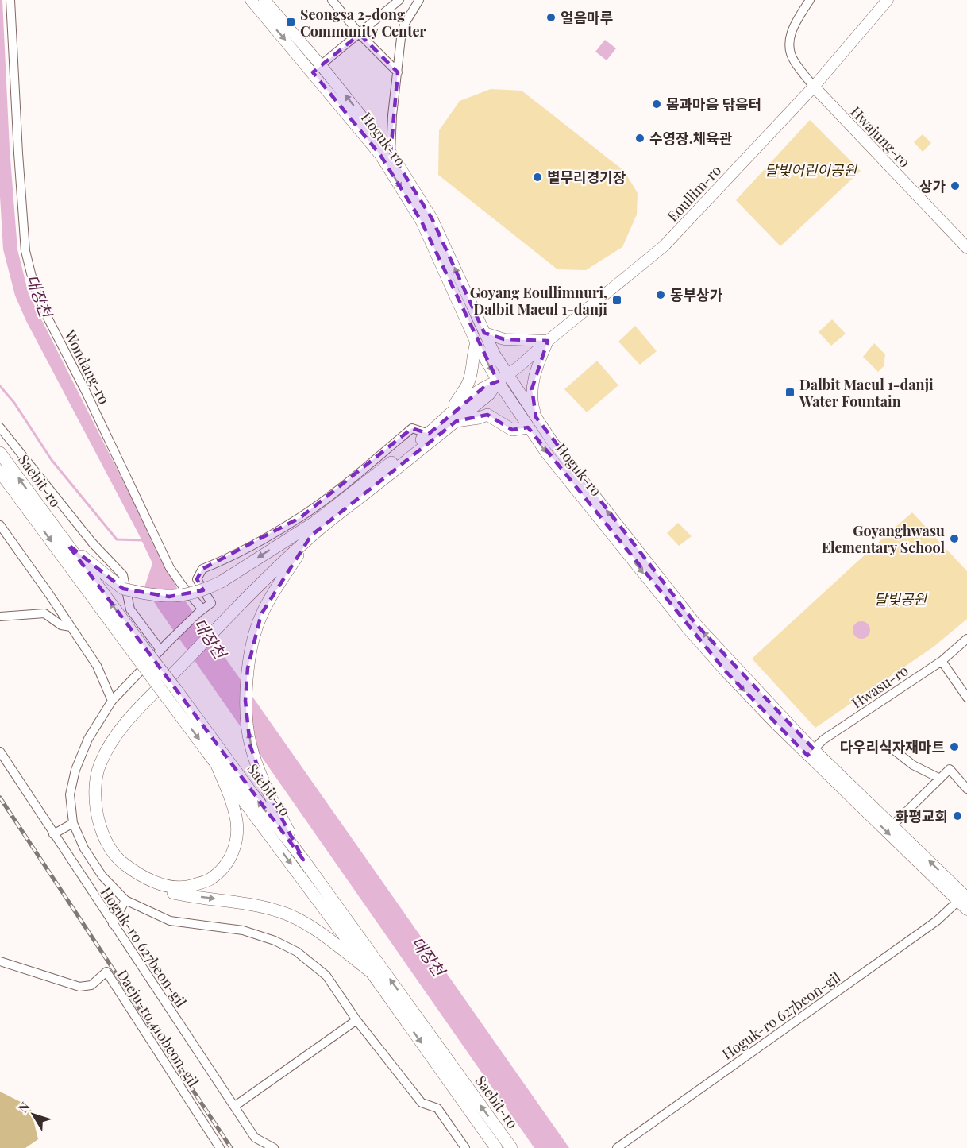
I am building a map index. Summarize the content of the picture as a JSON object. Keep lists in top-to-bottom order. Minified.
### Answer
{"streets":{"highway":["Saebit-ro"],"main road":["Hwajung-ro","Hoguk-ro","Eoullim-ro"],"street":["Wondang-ro","Hwasu-ro","Hoguk-ro 627beon-gil","Daeju-ro 410beon-gil"]},"crossings":[["Hwajung-ro","Eoullim-ro"],["Hoguk-ro","Eoullim-ro"],["Hoguk-ro","Hwasu-ro"],["Hoguk-ro","Hoguk-ro 627beon-gil"]],"water":["대장천"],"parks":["달빛어린이공원","달빛공원"],"places":{"other":["얼음마루","몸과마음 닦음터","수영장,체육관","별무리경기장","상가","동부상가","Goyanghwasu Elementary School","다우리식자재마트","화평교회"],"transit":["Seongsa 2-dong Community Center","Goyang Eoullimnuri, Dalbit Maeul 1-danji","Dalbit Maeul 1-danji Water Fountain"]},"north":"top left"}
